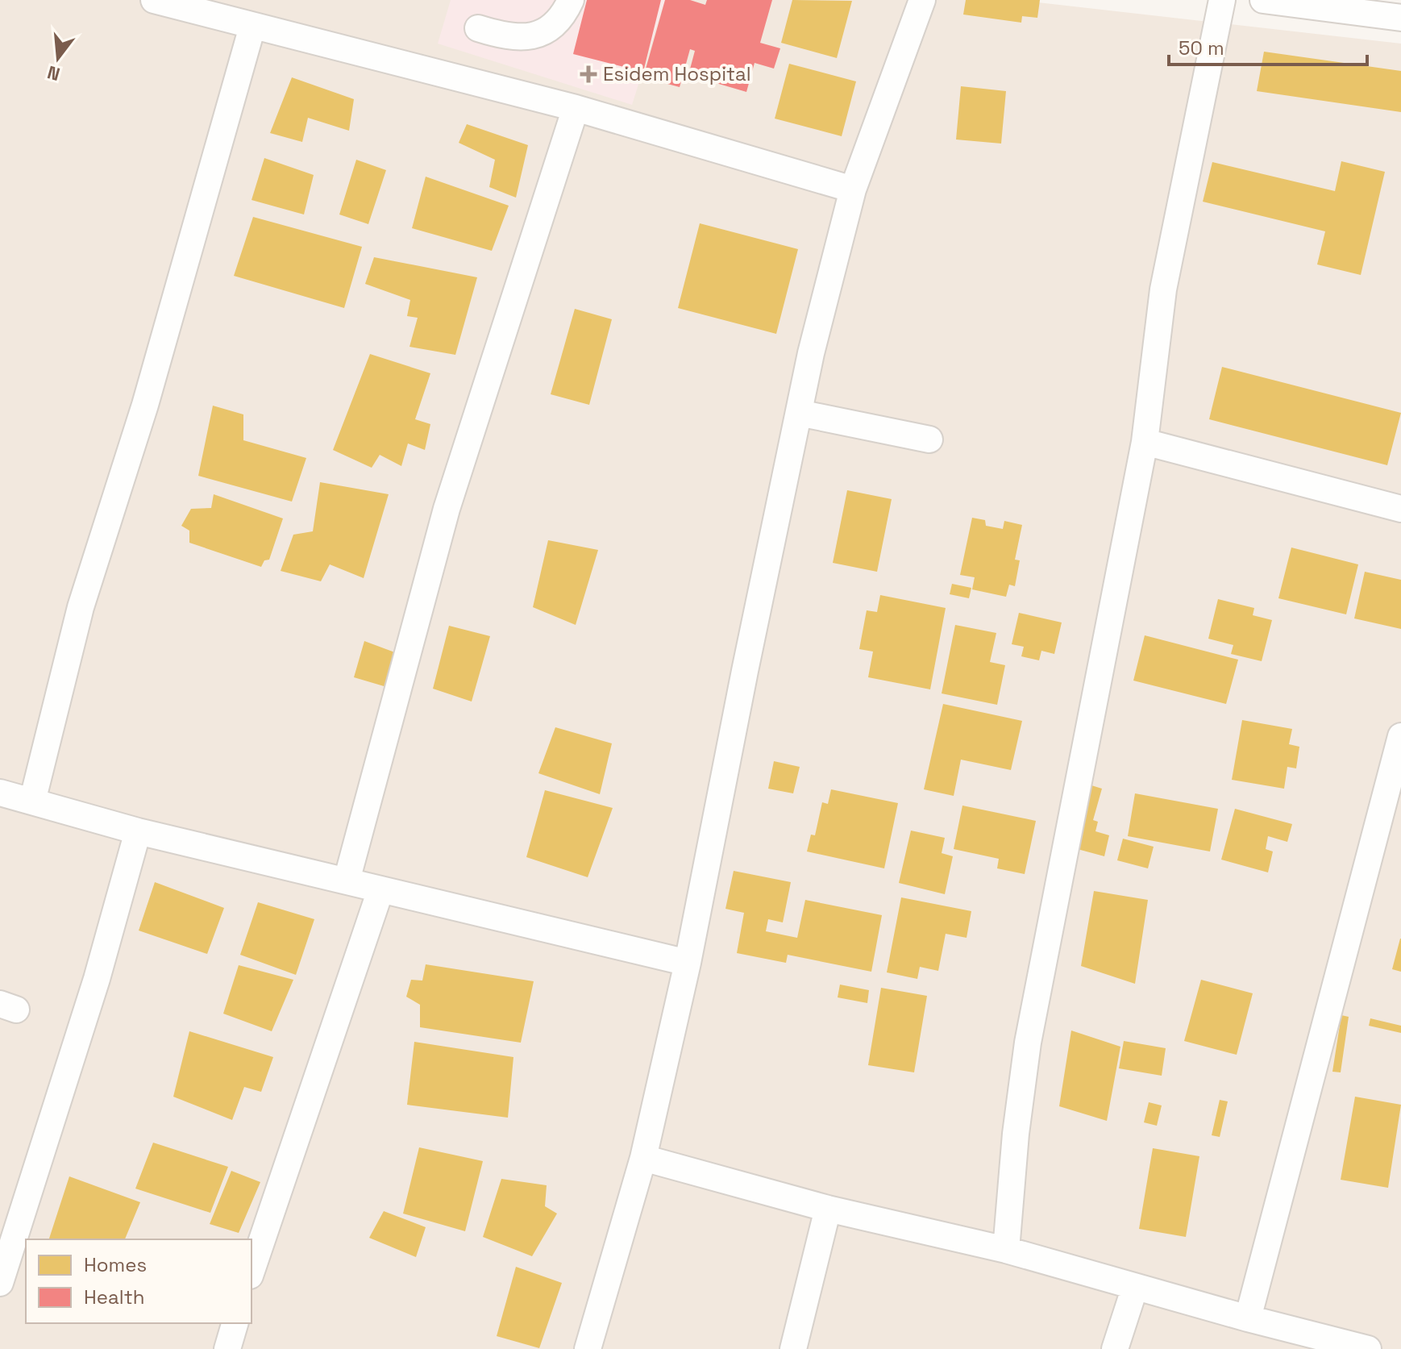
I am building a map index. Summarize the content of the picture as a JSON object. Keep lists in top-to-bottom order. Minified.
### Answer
{"places":{"health":["Esidem Hospital"]},"legend":["Homes","Health"],"scale_bar":"50 m","north":"bottom"}
